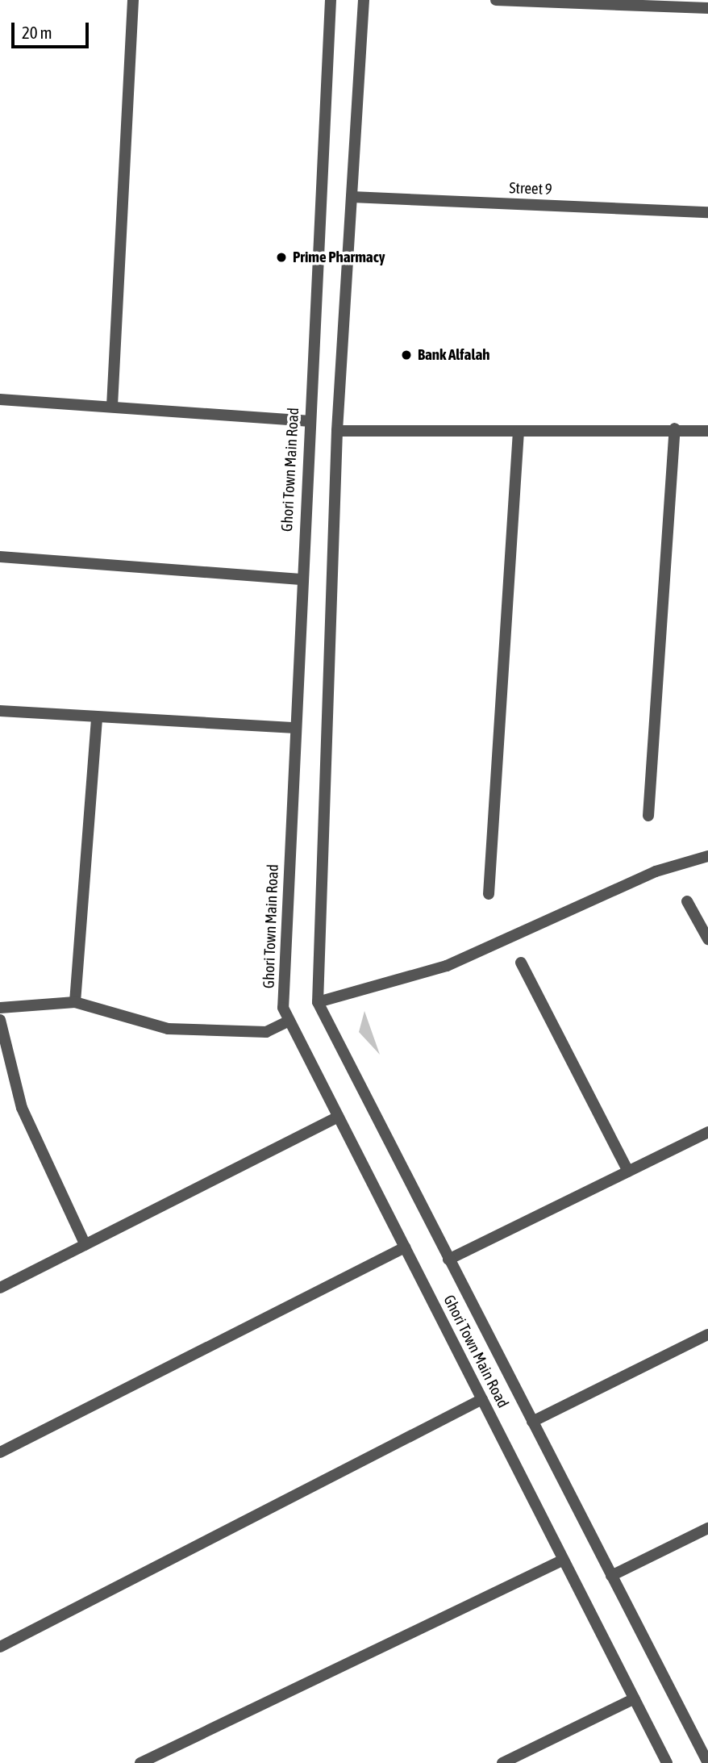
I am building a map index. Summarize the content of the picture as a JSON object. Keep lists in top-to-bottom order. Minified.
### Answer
{"streets":{"street":["Street 9","Ghori Town Main Road"]},"places":["Prime Pharmacy","Bank Alfalah"],"scale_bar":"20 m"}
